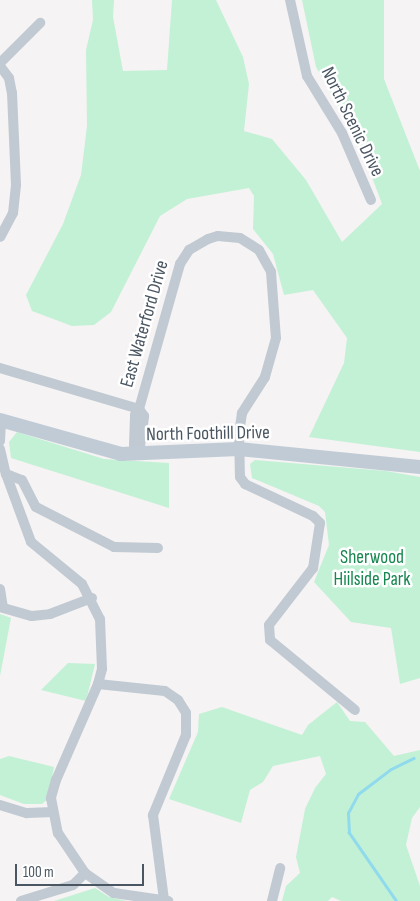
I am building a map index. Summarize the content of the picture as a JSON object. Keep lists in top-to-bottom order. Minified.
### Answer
{"streets":{"street":["North Scenic Drive","East Waterford Drive","North Foothill Drive"]},"crossings":[["East Waterford Drive","North Foothill Drive"]],"parks":["Sherwood Hiilside Park"],"scale_bar":"100 m"}
